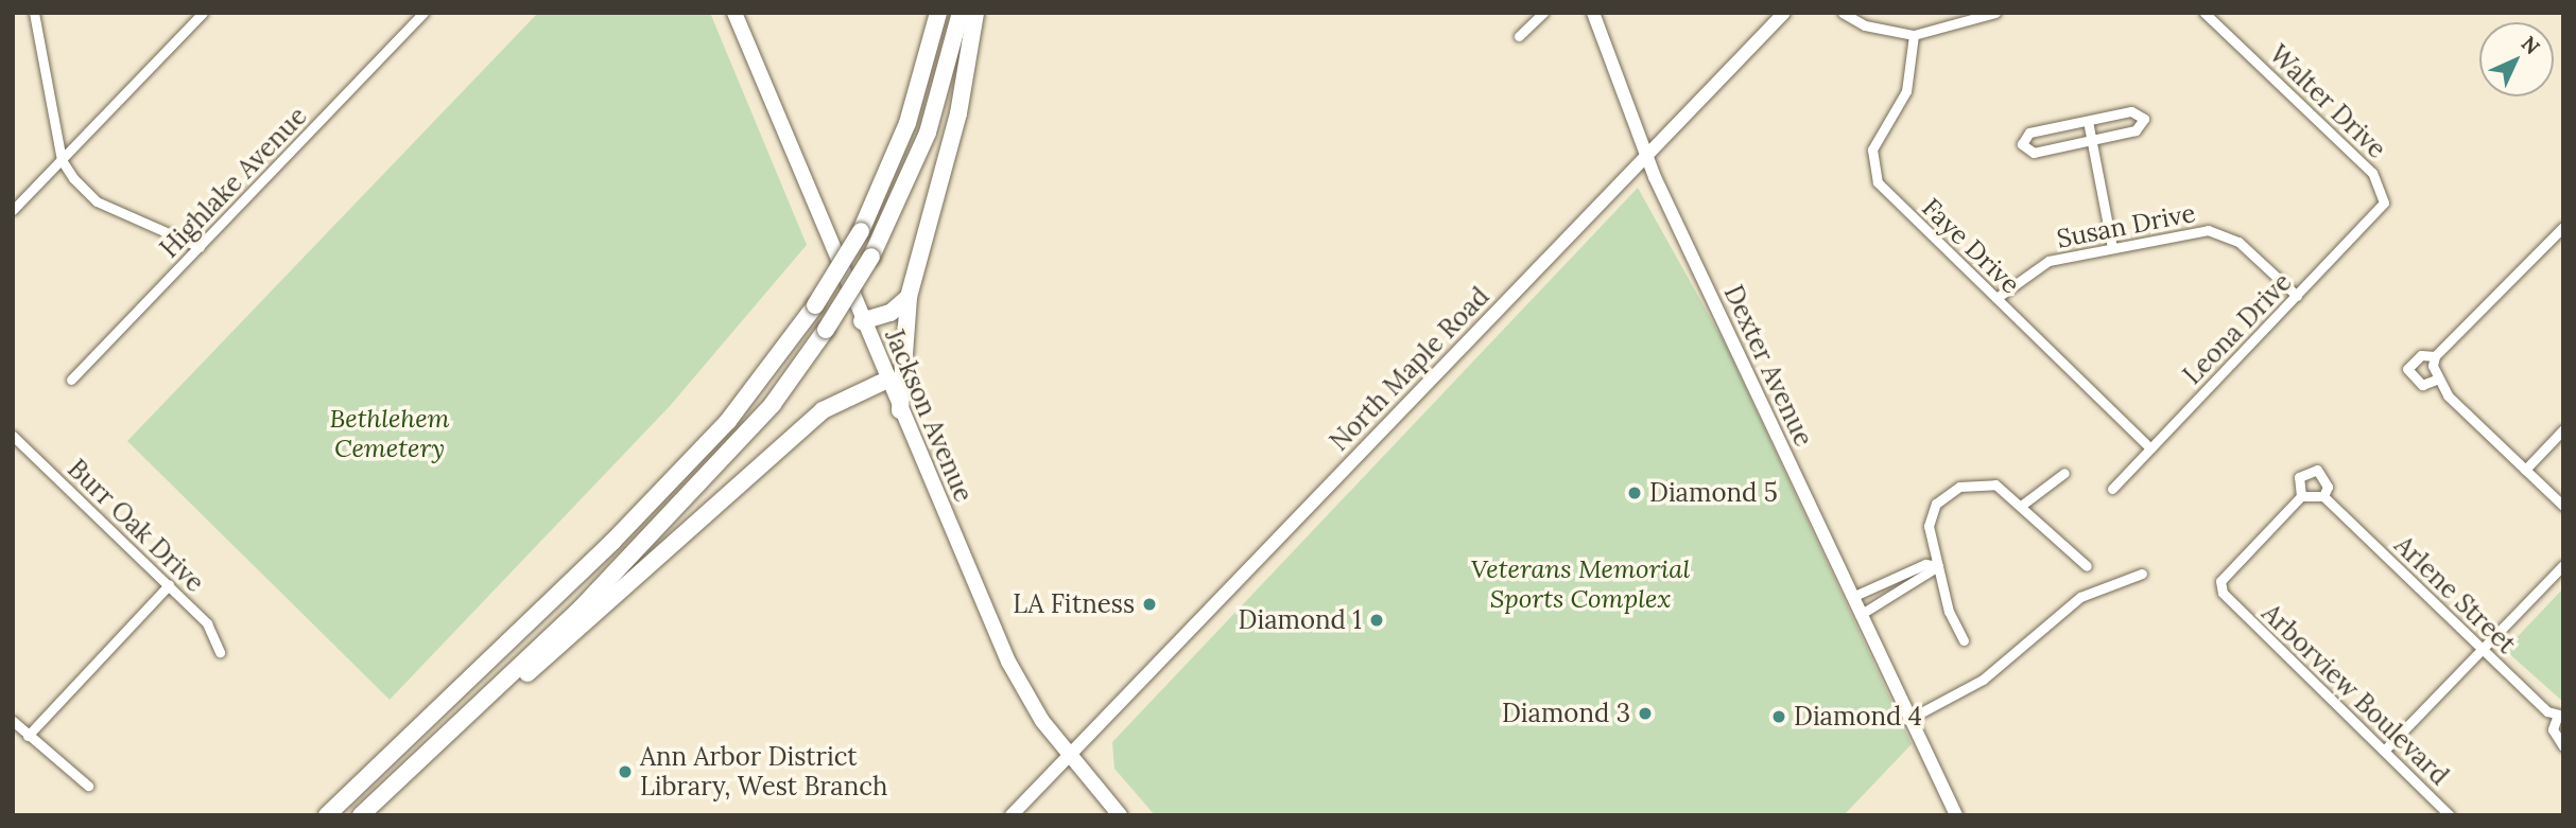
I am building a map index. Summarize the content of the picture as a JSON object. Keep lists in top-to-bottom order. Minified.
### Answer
{"streets":{"main road":["Dexter Avenue","North Maple Road","Jackson Avenue"],"street":["Walter Drive","Highlake Avenue","Susan Drive","Faye Drive","Leona Drive","Burr Oak Drive","Arlene Street","Arborview Boulevard"]},"crossings":[["Walter Drive","Leona Drive"],["Susan Drive","Faye Drive"],["Susan Drive","Leona Drive"],["Faye Drive","Leona Drive"],["Dexter Avenue","North Maple Road"],["North Maple Road","Jackson Avenue"],["Arlene Street","Arborview Boulevard"]],"parks":["Bethlehem Cemetery","Veterans Memorial Sports Complex"],"places":["Diamond 5","LA Fitness","Diamond 1","Diamond 3","Diamond 4","Ann Arbor District Library, West Branch"],"north":"top right"}
